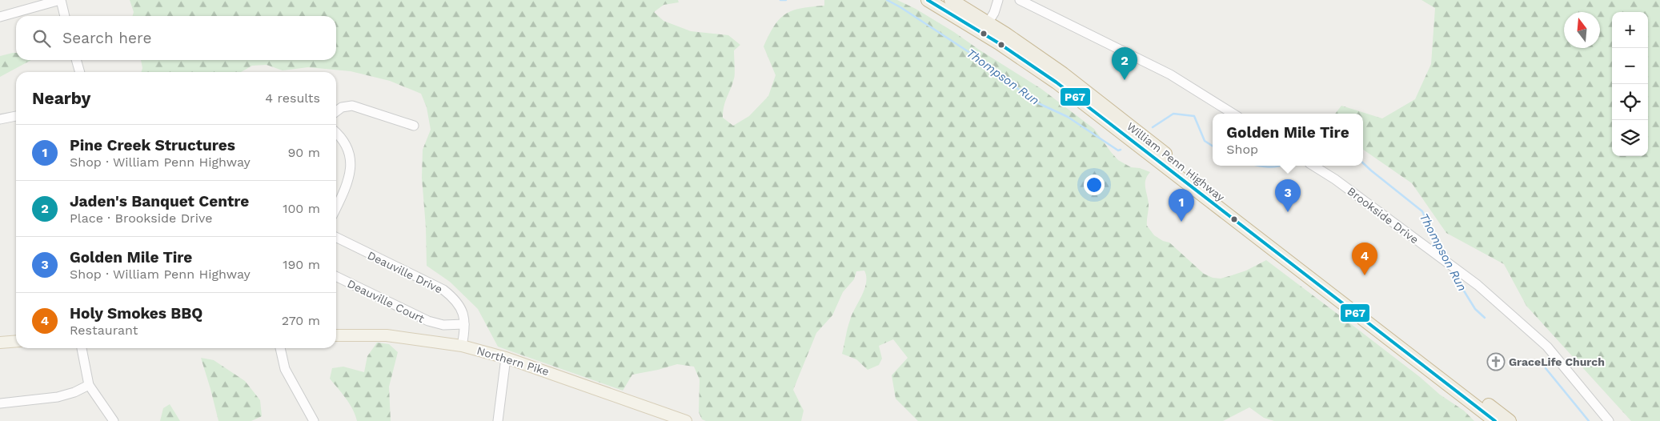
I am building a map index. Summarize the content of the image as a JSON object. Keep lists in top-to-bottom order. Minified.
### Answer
{"streets":{"highway":["William Penn Highway"],"main road":["Northern Pike"],"street":["Brookside Drive","Deauville Drive","Deauville Court"]},"crossings":[["Deauville Drive","Deauville Court"],["Deauville Drive","Northern Pike"]],"water":["Thompson Run"],"places":{"church":["GraceLife Church"]},"lines":["transit line P67"],"north":"top","page":{"map_buttons":["+","−"],"search":"Search here","pins":["2","3","1","4"],"heading":["Nearby","4 results"],"popup":["Golden Mile Tire","Shop"],"list":[{"mark":"1","name":"Pine Creek Structures","note":"Shop · William Penn Highway","value":"90 m"},{"mark":"2","name":"Jaden's Banquet Centre","note":"Place · Brookside Drive","value":"100 m"},{"mark":"3","name":"Golden Mile Tire","note":"Shop · William Penn Highway","value":"190 m"},{"mark":"4","name":"Holy Smokes BBQ","note":"Restaurant","value":"270 m"}]}}
